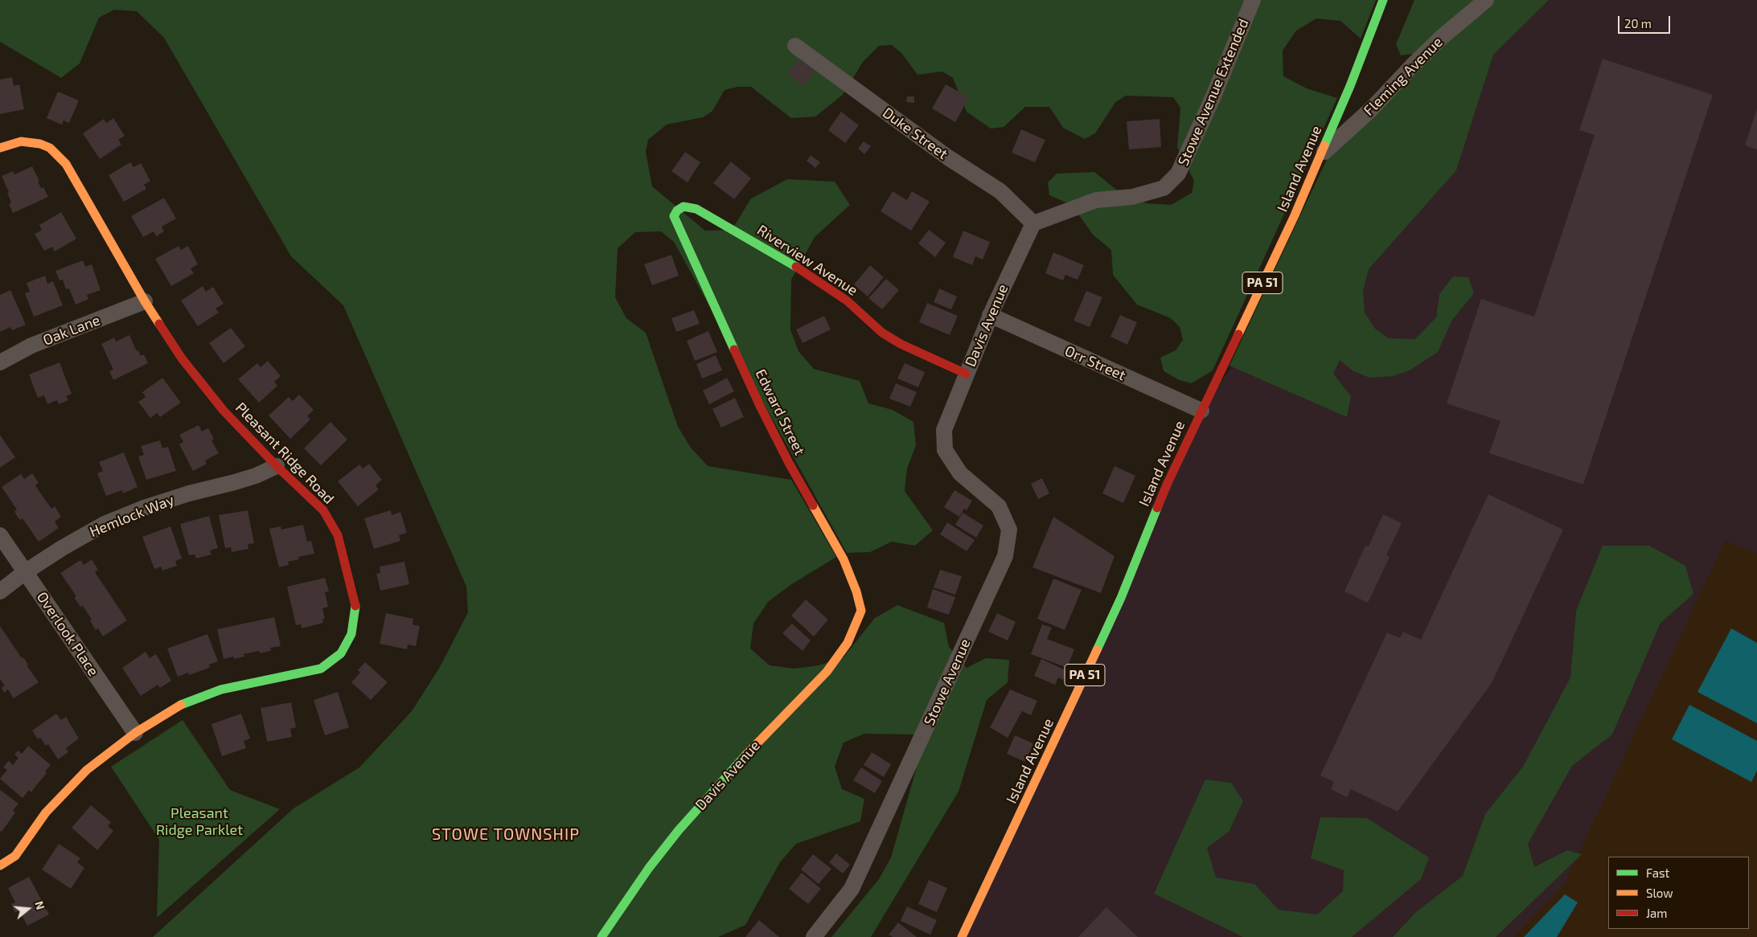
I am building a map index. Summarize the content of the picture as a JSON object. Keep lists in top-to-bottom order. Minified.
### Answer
{"streets":{"street":["Fleming Avenue","Stowe Avenue Extended","Duke Street","Island Avenue","Riverview Avenue","PA 51","Davis Avenue","Oak Lane","Orr Street","Edward Street","Pleasant Ridge Road","Hemlock Way","Overlook Place","Stowe Avenue"]},"crossings":[["Fleming Avenue","Island Avenue"],["Stowe Avenue Extended","Duke Street"],["Stowe Avenue Extended","Davis Avenue"],["Duke Street","Davis Avenue"],["Island Avenue","Orr Street"],["Riverview Avenue","Davis Avenue"],["Riverview Avenue","Edward Street"],["Davis Avenue","Orr Street"],["Davis Avenue","Edward Street"],["Davis Avenue","Stowe Avenue"],["Oak Lane","Pleasant Ridge Road"],["Pleasant Ridge Road","Hemlock Way"],["Pleasant Ridge Road","Overlook Place"],["Hemlock Way","Overlook Place"]],"districts":["STOWE TOWNSHIP"],"parks":["Pleasant Ridge Parklet"],"legend":["Fast","Slow","Jam"],"scale_bar":"20 m","north":"right"}
